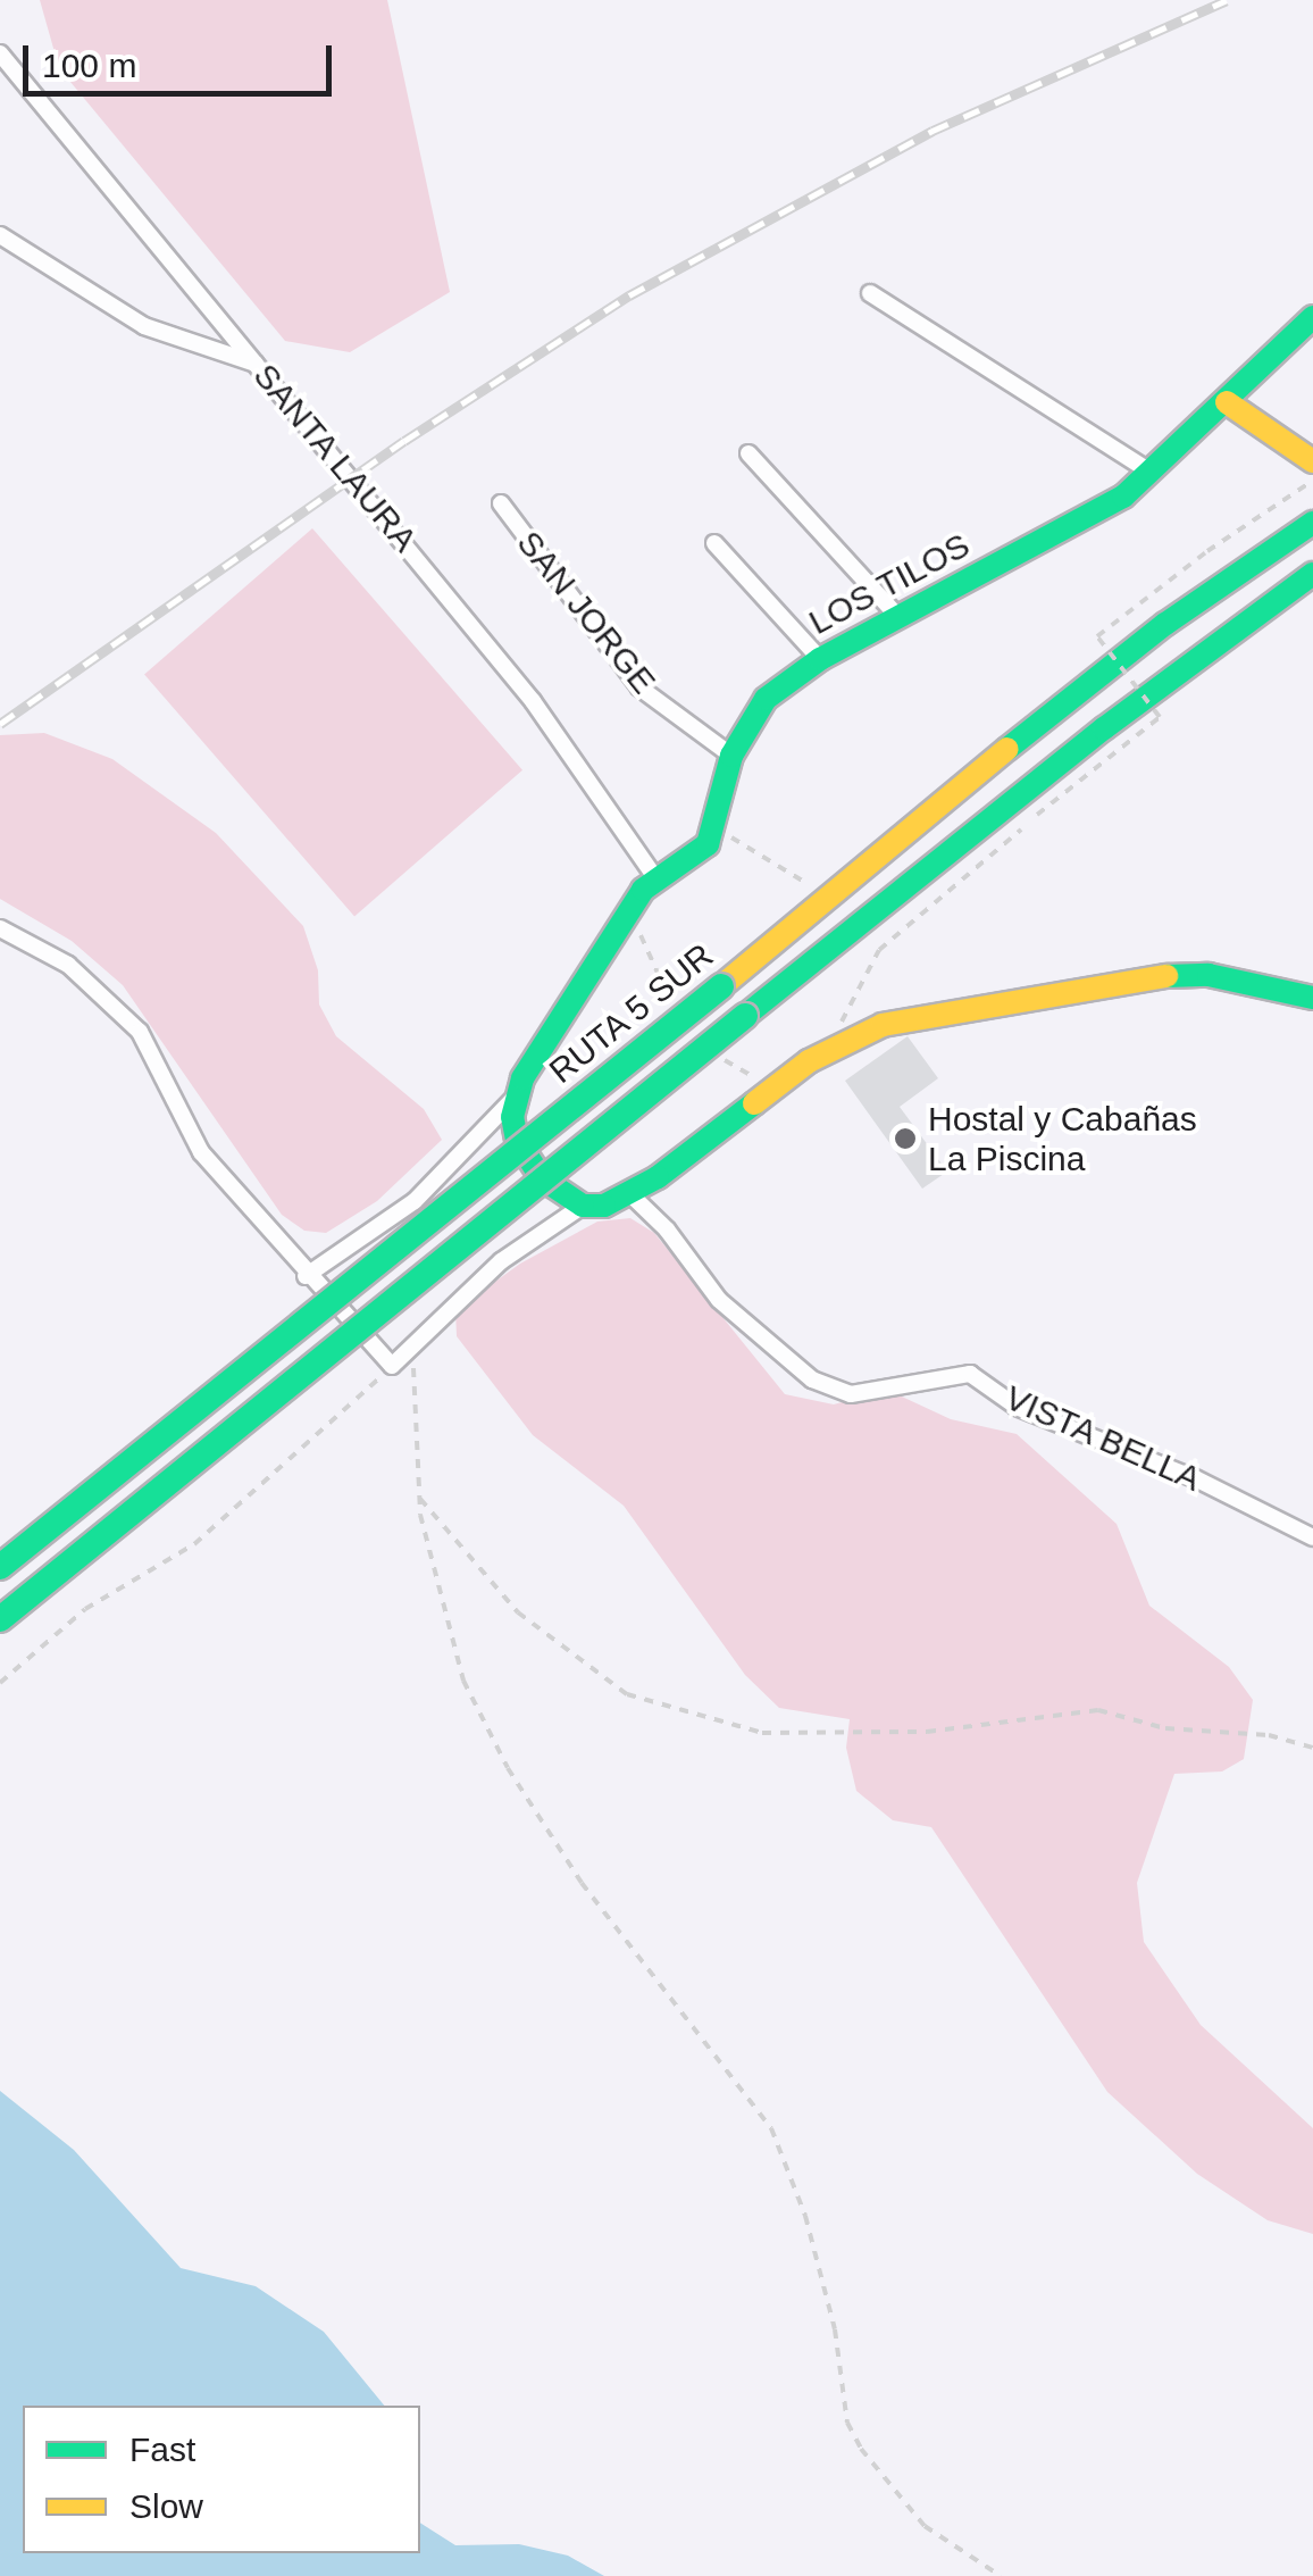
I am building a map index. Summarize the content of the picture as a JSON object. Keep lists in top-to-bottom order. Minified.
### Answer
{"streets":{"main road":["LOS TILOS","RUTA 5 SUR"],"street":["SANTA LAURA","SAN JORGE","VISTA BELLA"]},"crossings":[["LOS TILOS","SAN JORGE"]],"places":["Hostal y Cabañas La Piscina"],"legend":["Fast","Slow"],"scale_bar":"100 m"}
